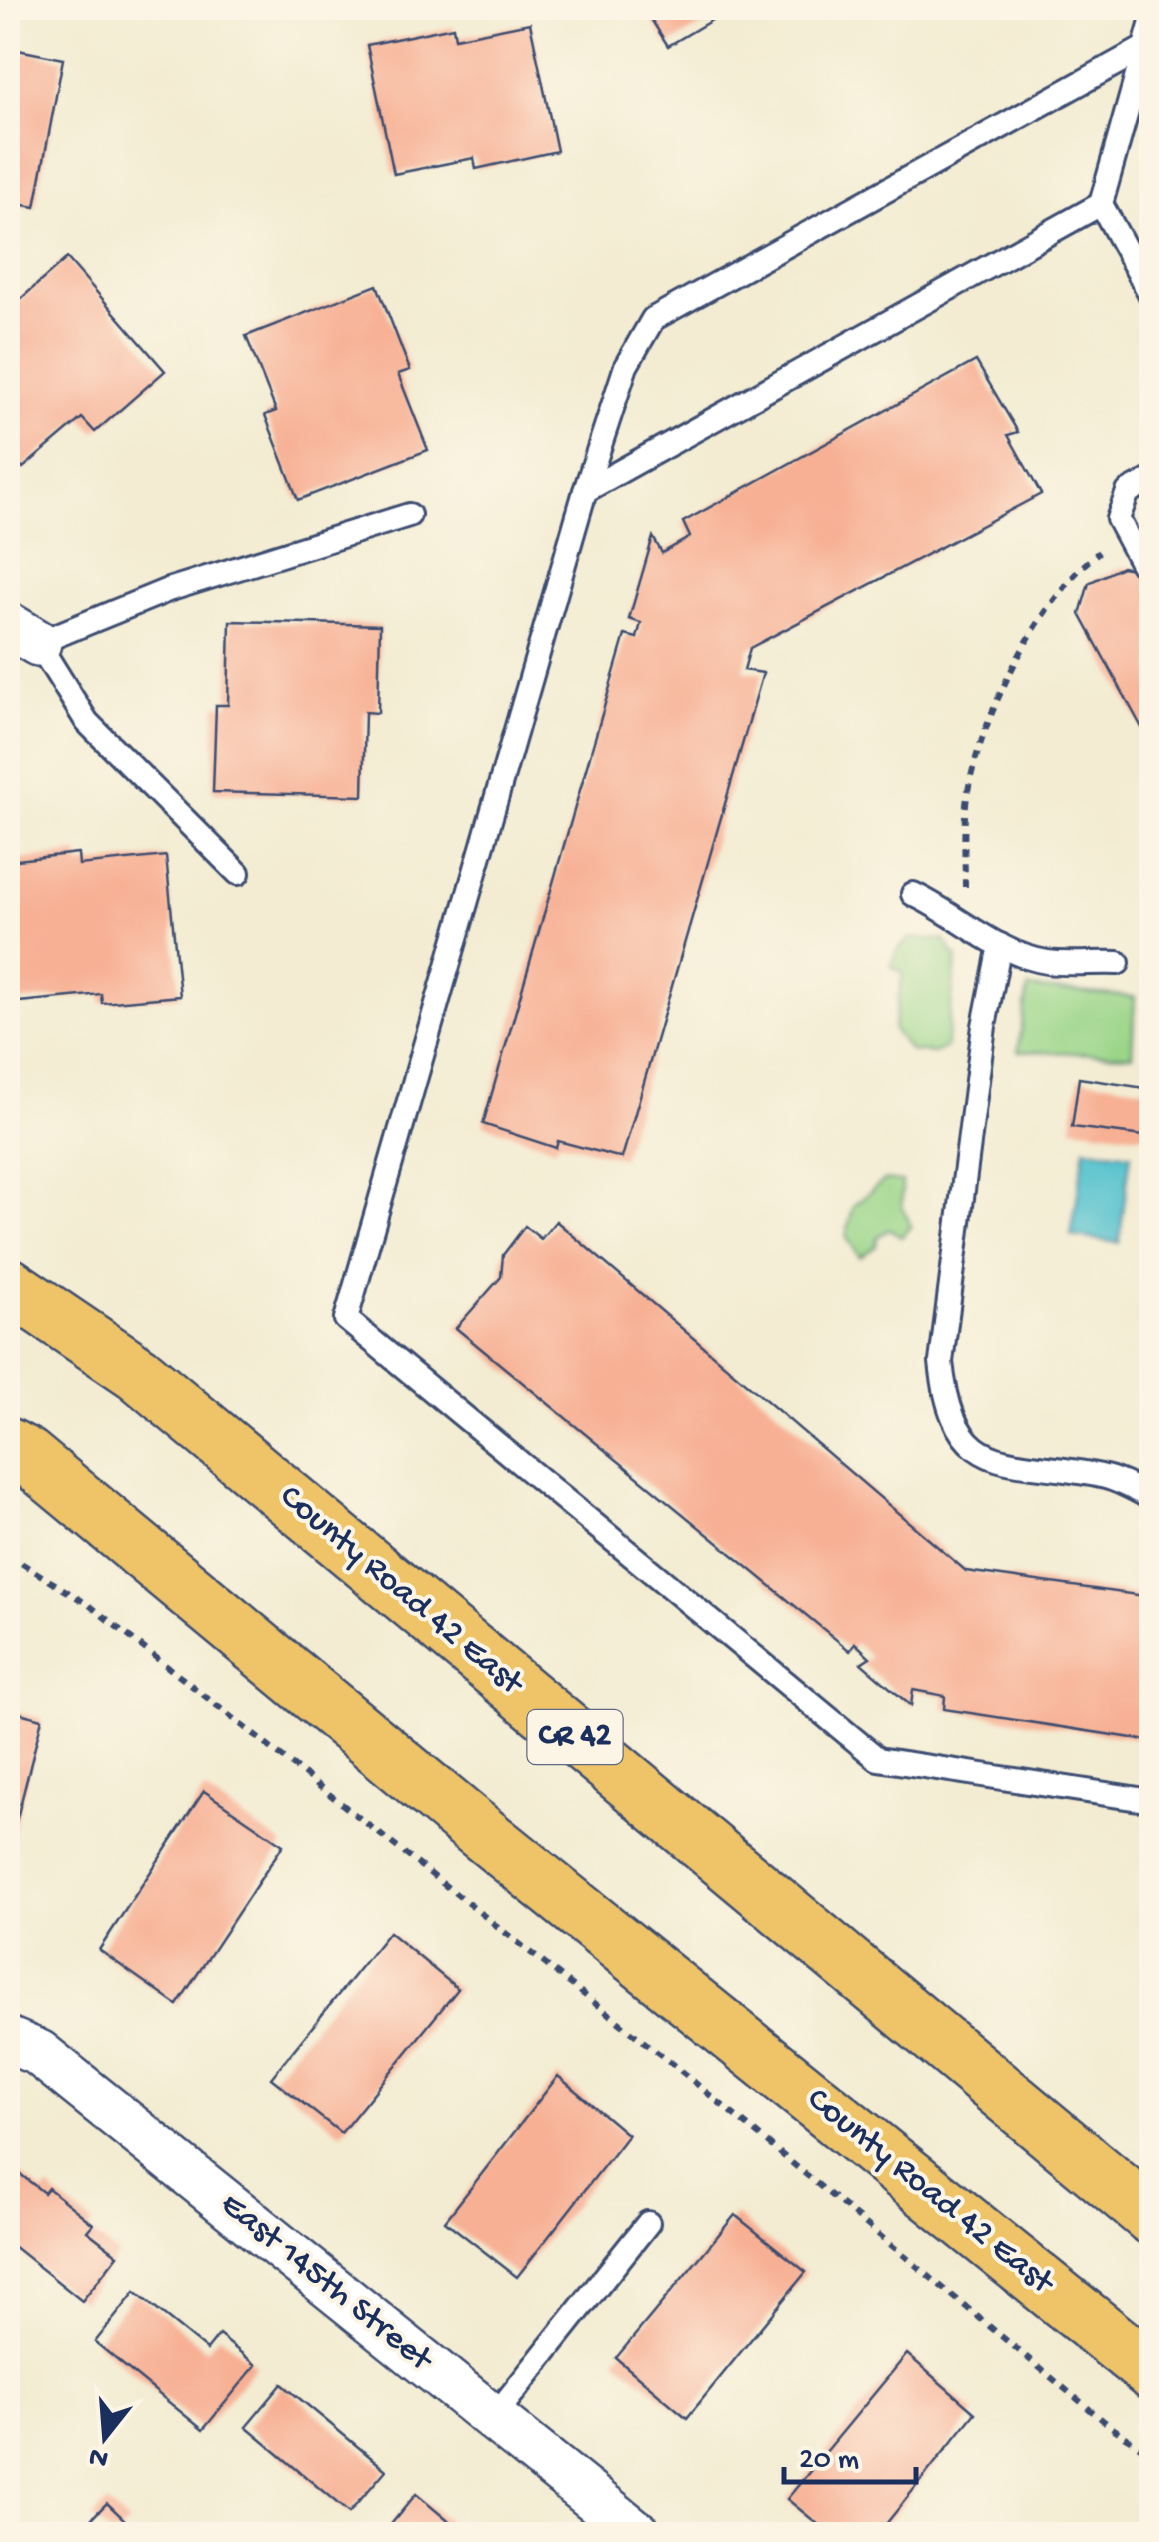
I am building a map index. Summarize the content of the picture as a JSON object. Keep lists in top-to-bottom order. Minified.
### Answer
{"streets":{"highway":["County Road 42 East","CR 42"],"street":["East 145th Street"]},"scale_bar":"20 m","north":"bottom"}
